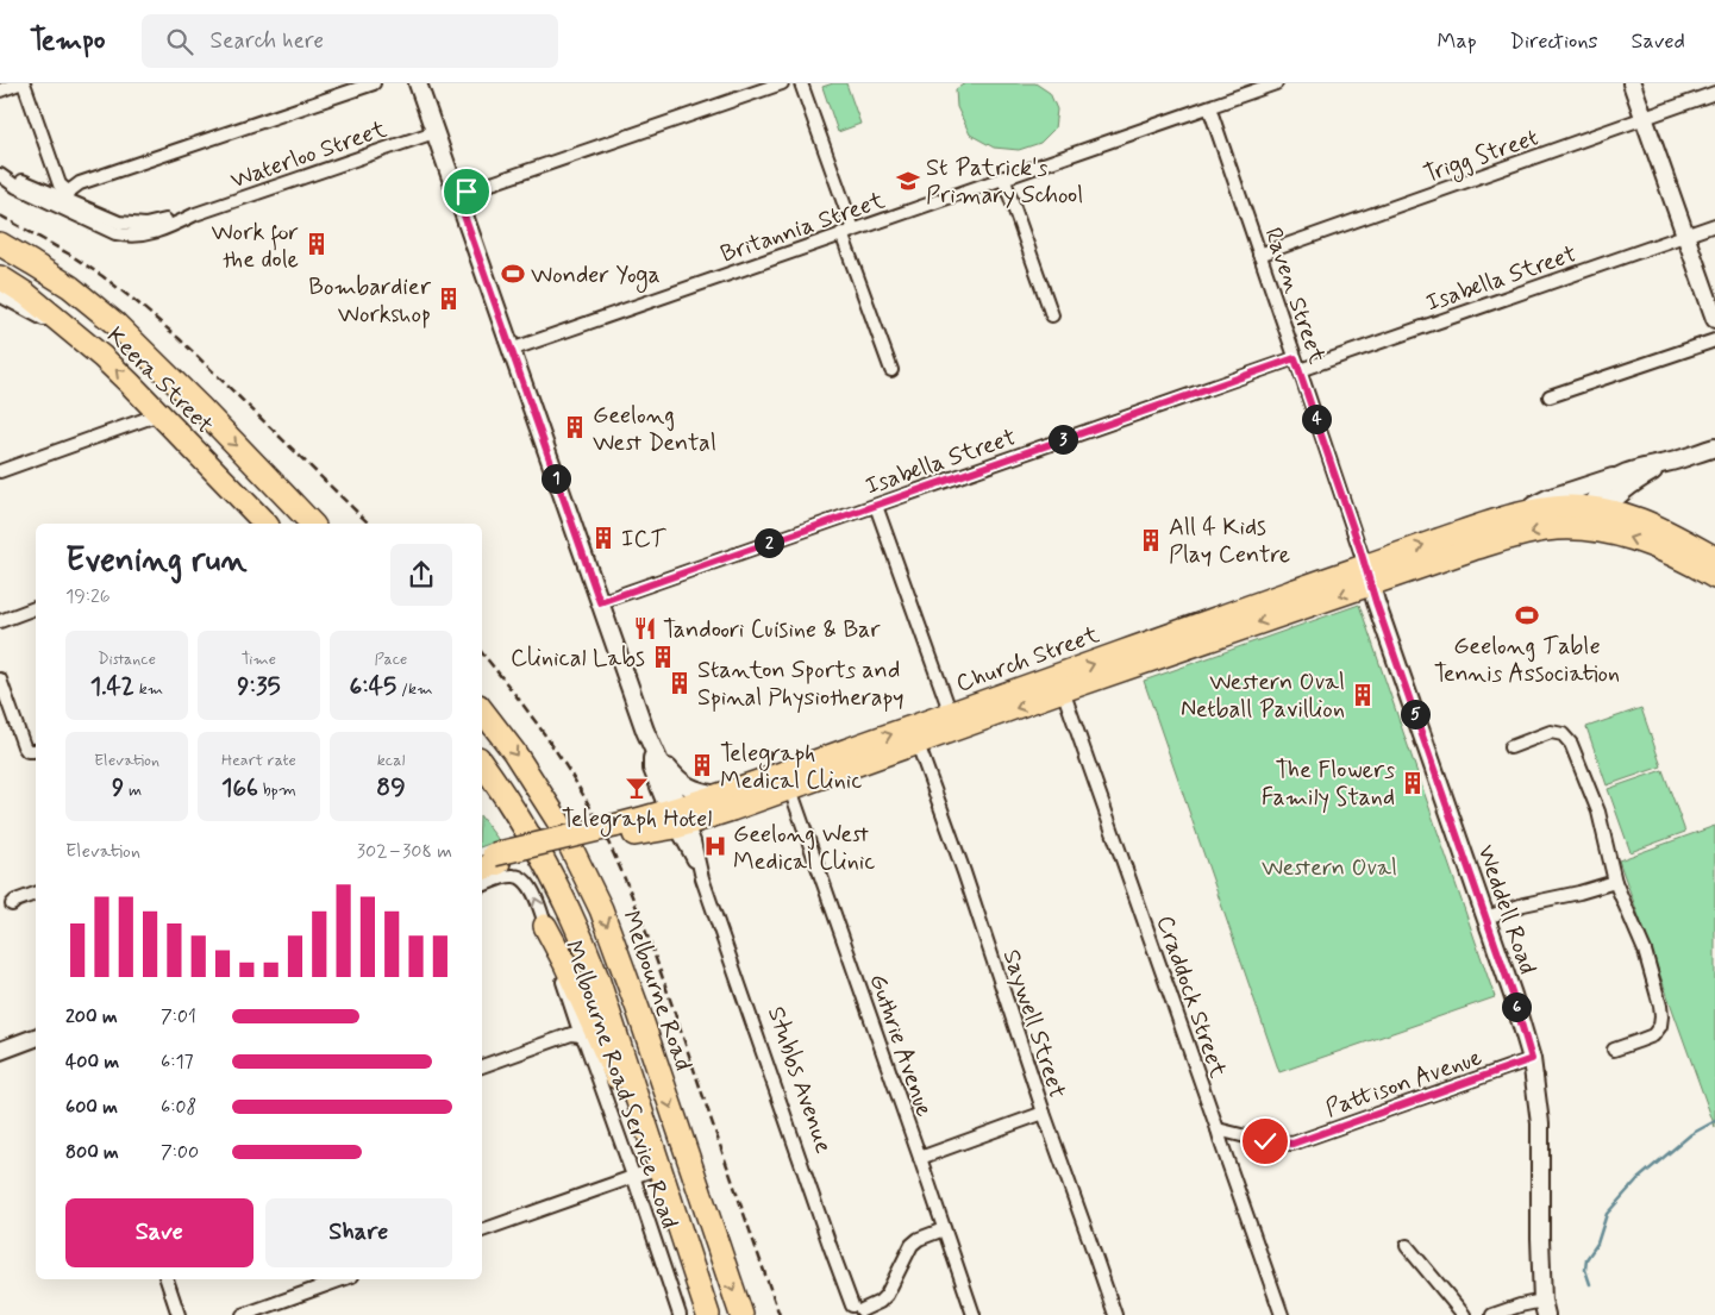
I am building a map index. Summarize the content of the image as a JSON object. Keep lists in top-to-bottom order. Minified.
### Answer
{"streets":{"highway":["Keera Street","Church Street","Melbourne Road"],"street":["Waterloo Street","Trigg Street","Britannia Street","Isabella Street","Raven Street","Weddell Road","Craddock Street","Saywell Street","Guthrie Avenue","Stubbs Avenue","Pattison Avenue","Melbourne Road Service Road"]},"crossings":[["Trigg Street","Raven Street"],["Britannia Street","Raven Street"],["Isabella Street","Raven Street"],["Raven Street","Church Street"],["Raven Street","Weddell Road"],["Church Street","Weddell Road"],["Church Street","Craddock Street"],["Church Street","Saywell Street"],["Church Street","Guthrie Avenue"],["Church Street","Stubbs Avenue"],["Church Street","Melbourne Road Service Road"],["Weddell Road","Pattison Avenue"],["Craddock Street","Pattison Avenue"]],"parks":["Western Oval"],"places":{"school or university":["St Patrick's Primary School"],"building":["Work for the dole","Bombardier Workshop","Geelong West Dental","ICT","All 4 Kids Play Centre","Clinical Labs","Stanton Sports and Spinal Physiotherapy","Western Oval Netball Pavillion","Telegraph Medical Clinic","The Flowers Family Stand"],"sports":["Wonder Yoga","Geelong Table Tennis Association"],"restaurant":["Tandoori Cuisine & Bar"],"bar":["Telegraph Hotel"],"hospital":["Geelong West Medical Clinic"]},"page":{"header":"Tempo","search":"Search here","nav":["Map","Directions","Saved"],"pins":["4","3","1","2","5","6"],"heading":["Evening run","19:26"],"stats":[["Distance","1.42 km"],["Time","9:35"],["Pace","6:45 /km"],["Elevation","9 m"],["Heart rate","166 bpm"],["kcal","89"]],"chart":["Elevation","302–308 m"],"list":[{"name":"200 m","note":"7:01"},{"name":"400 m","note":"6:17"},{"name":"600 m","note":"6:08"},{"name":"800 m","note":"7:00"}],"buttons":["Save","Share"]}}
